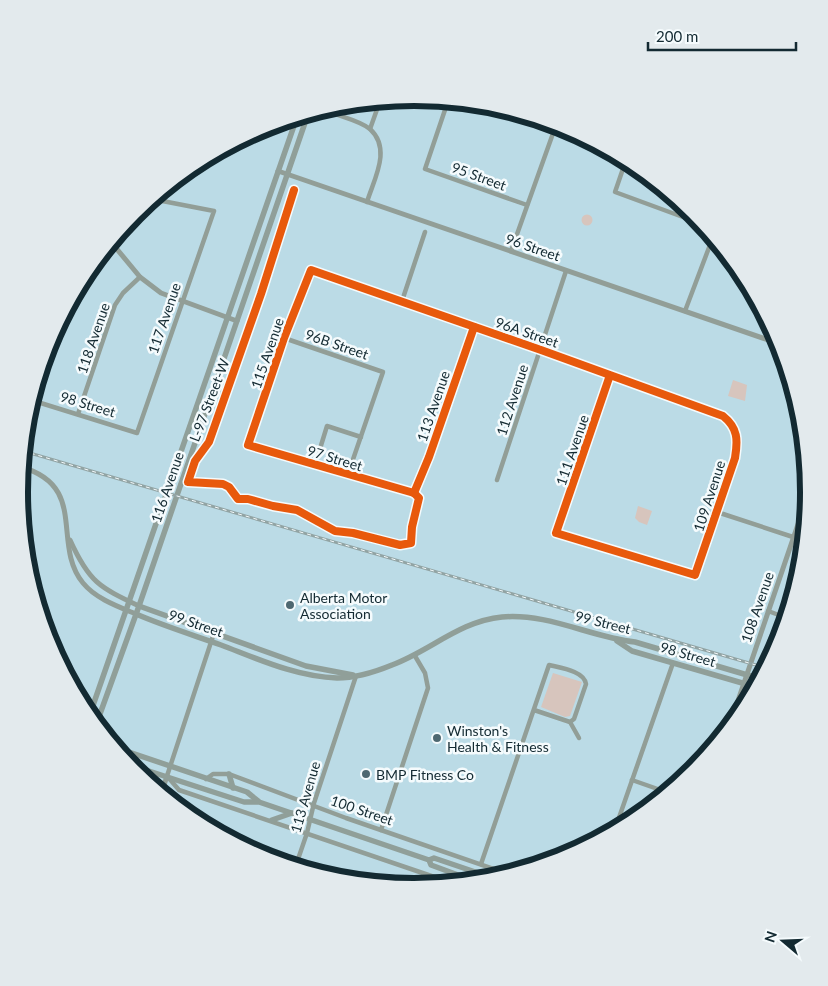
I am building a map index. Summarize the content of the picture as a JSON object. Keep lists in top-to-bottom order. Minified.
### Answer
{"streets":{"main road":["98 Street","116 Avenue","99 Street","100 Street"],"street":["95 Street","96 Street","117 Avenue","96A Street","118 Avenue","96B Street","115 Avenue","112 Avenue","113 Avenue","111 Avenue","97 Street","109 Avenue","108 Avenue"],"cycle path":["L-97 Street-W"]},"crossings":[["96 Street","112 Avenue"],["96 Street","116 Avenue"],["117 Avenue","98 Street"],["96A Street","115 Avenue"],["96A Street","112 Avenue"],["96A Street","113 Avenue"],["96A Street","111 Avenue"],["96A Street","109 Avenue"],["118 Avenue","98 Street"],["96B Street","115 Avenue"],["96B Street","97 Street"],["115 Avenue","97 Street"],["98 Street","108 Avenue"],["98 Street","99 Street"],["113 Avenue","97 Street"],["113 Avenue","99 Street"],["113 Avenue","100 Street"],["111 Avenue","109 Avenue"],["116 Avenue","99 Street"]],"places":["Alberta Motor Association","Winston's Health & Fitness","BMP Fitness Co"],"scale_bar":"200 m","north":"left"}
